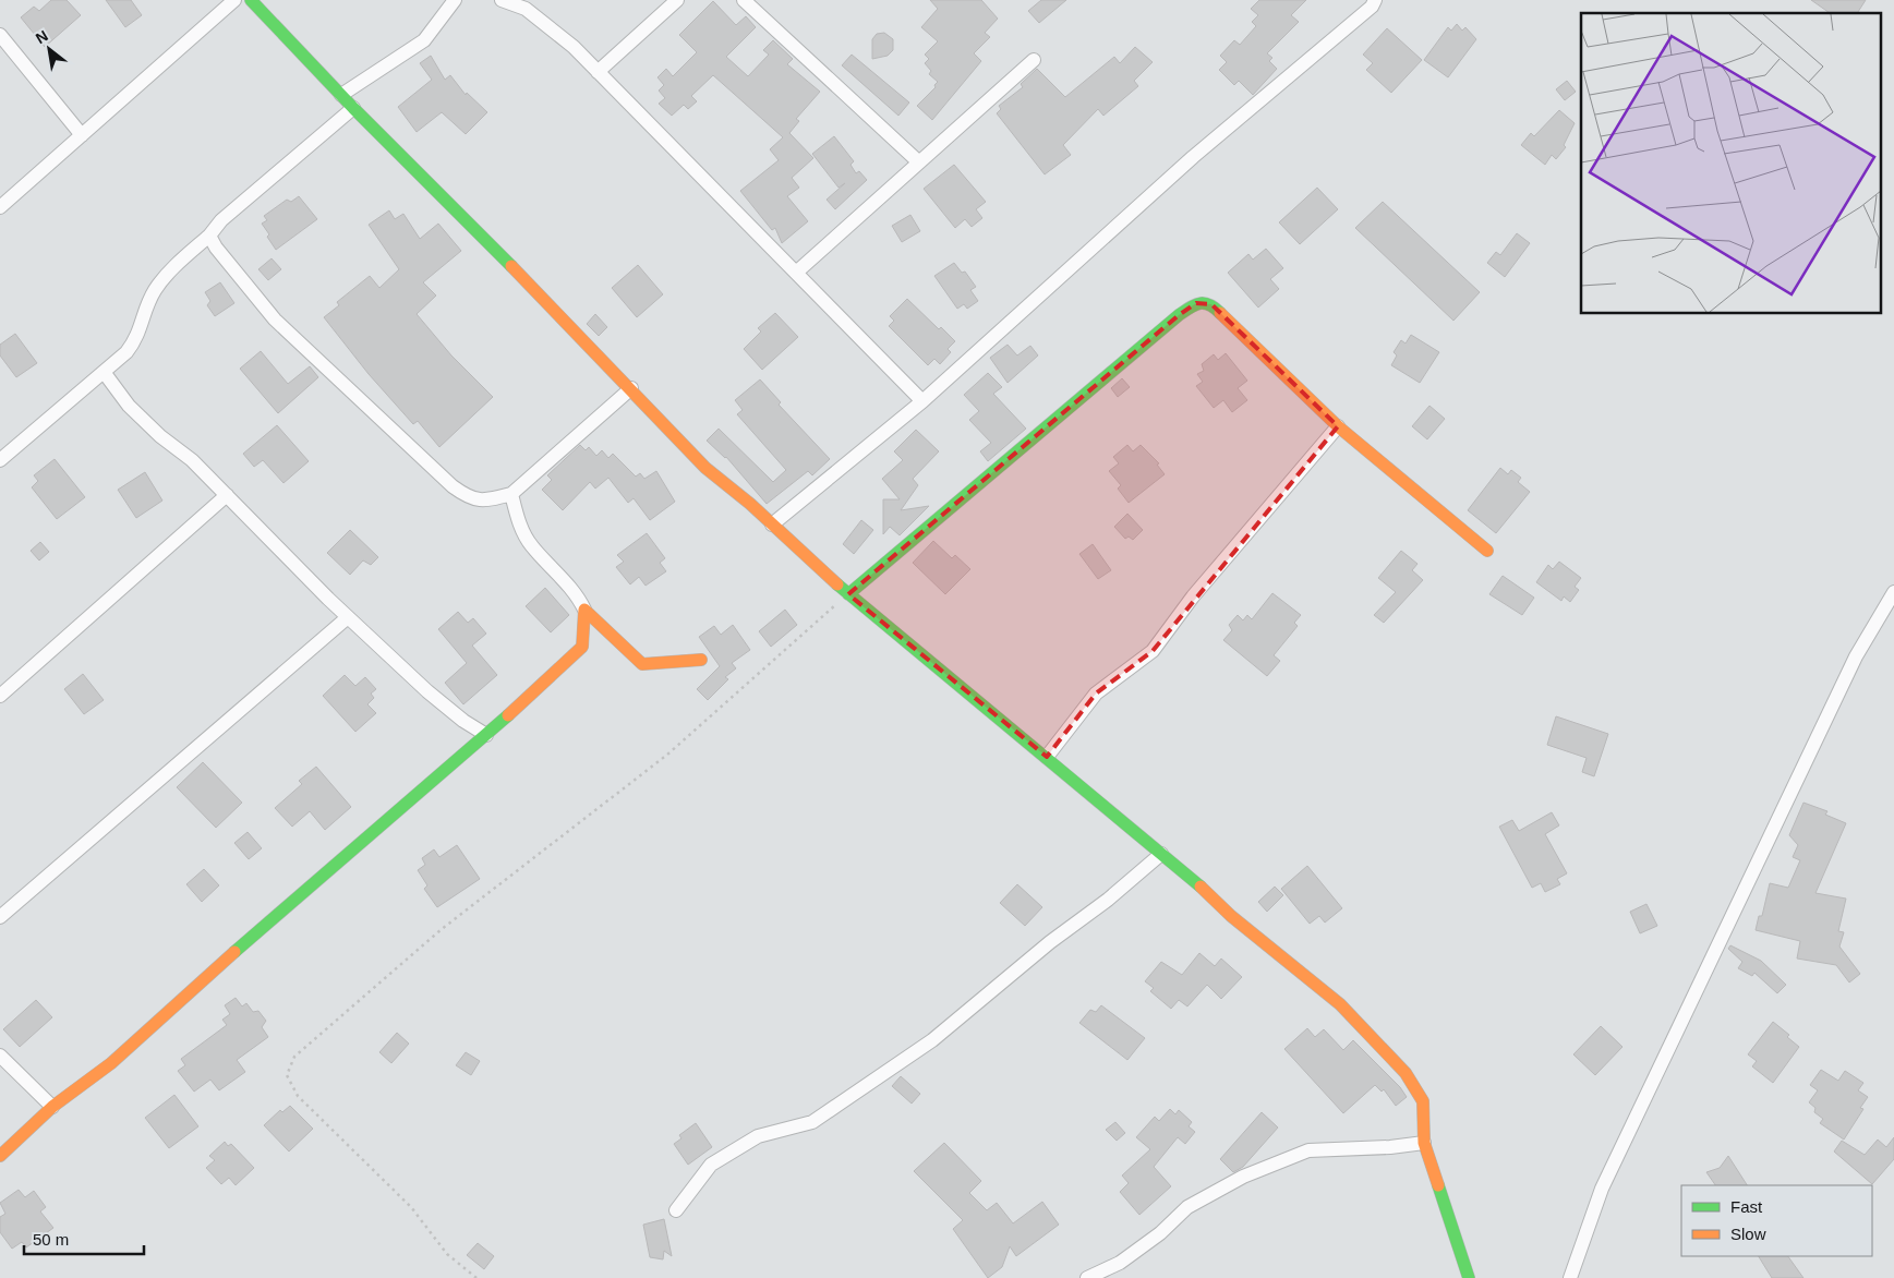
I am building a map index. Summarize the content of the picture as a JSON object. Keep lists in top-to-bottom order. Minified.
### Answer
{"legend":["Fast","Slow"],"scale_bar":"50 m","north":"top left"}
